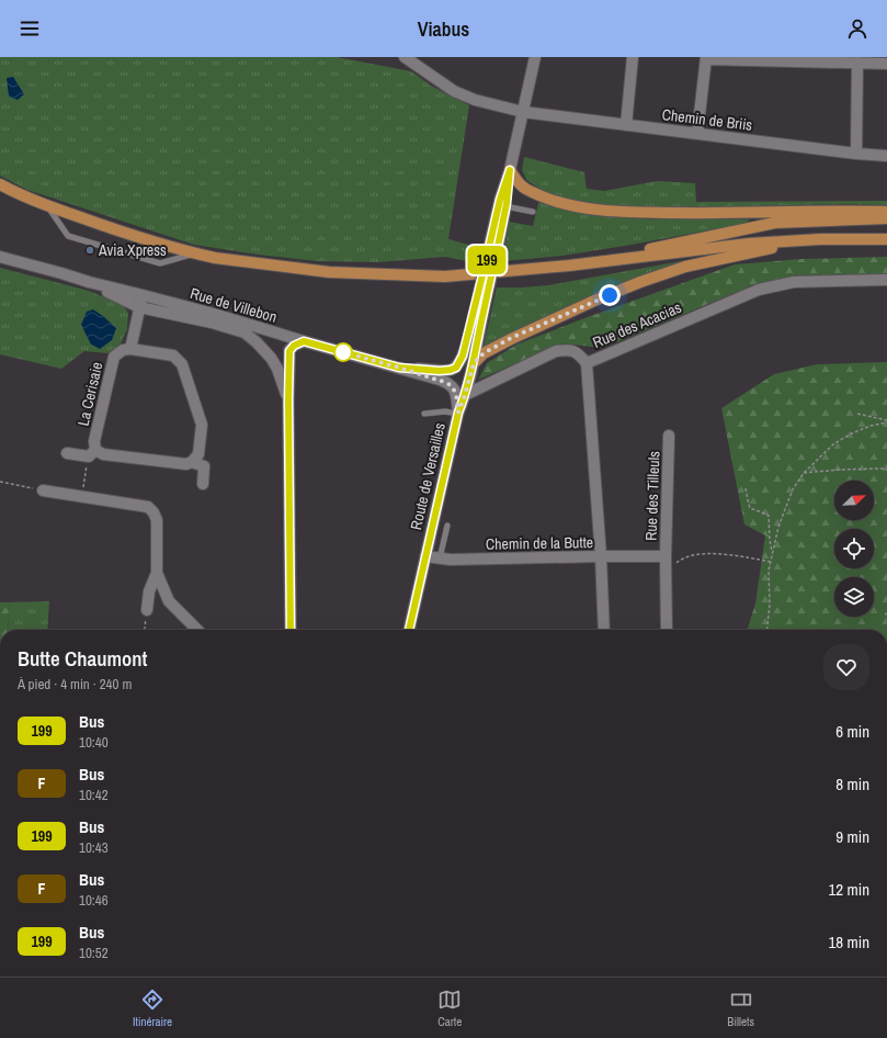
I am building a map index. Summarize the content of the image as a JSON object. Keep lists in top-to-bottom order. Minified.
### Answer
{"streets":{"street":["Chemin de Briis","Rue de Villebon","Rue des Acacias","La Cerisaie","Route de Versailles","Rue des Tilleuls","Chemin de la Butte"]},"crossings":[["Chemin de Briis","Route de Versailles"],["Rue des Acacias","Chemin de la Butte"],["Route de Versailles","Chemin de la Butte"]],"places":["Avia Xpress"],"lines":["bus line 199"],"north":"top right","page":{"header":"Viabus","on_map":"199","heading":["Butte Chaumont","À pied · 4 min · 240 m"],"list":[{"mark":"199","name":"Bus","note":"10:40","value":"6 min"},{"mark":"F","name":"Bus","note":"10:42","value":"8 min"},{"mark":"199","name":"Bus","note":"10:43","value":"9 min"},{"mark":"F","name":"Bus","note":"10:46","value":"12 min"},{"mark":"199","name":"Bus","note":"10:52","value":"18 min"}],"tabs":["Itinéraire","Carte","Billets"]}}
